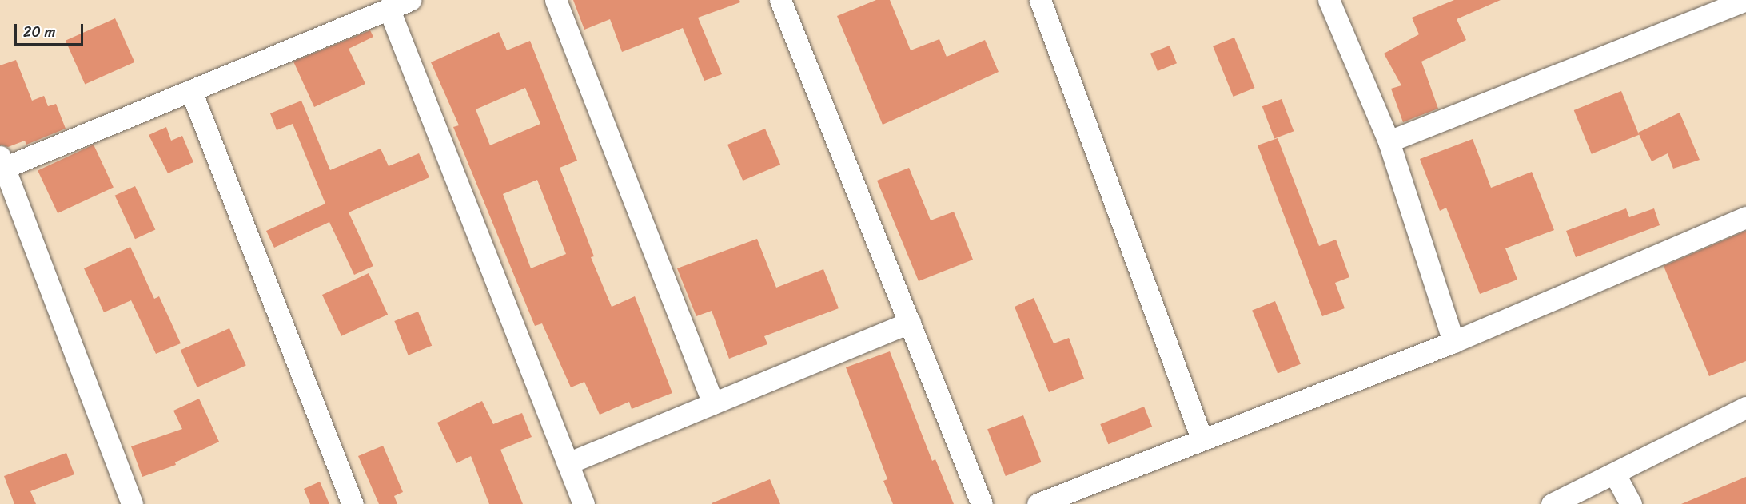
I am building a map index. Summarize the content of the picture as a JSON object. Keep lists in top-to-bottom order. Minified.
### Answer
{"scale_bar":"20 m"}
